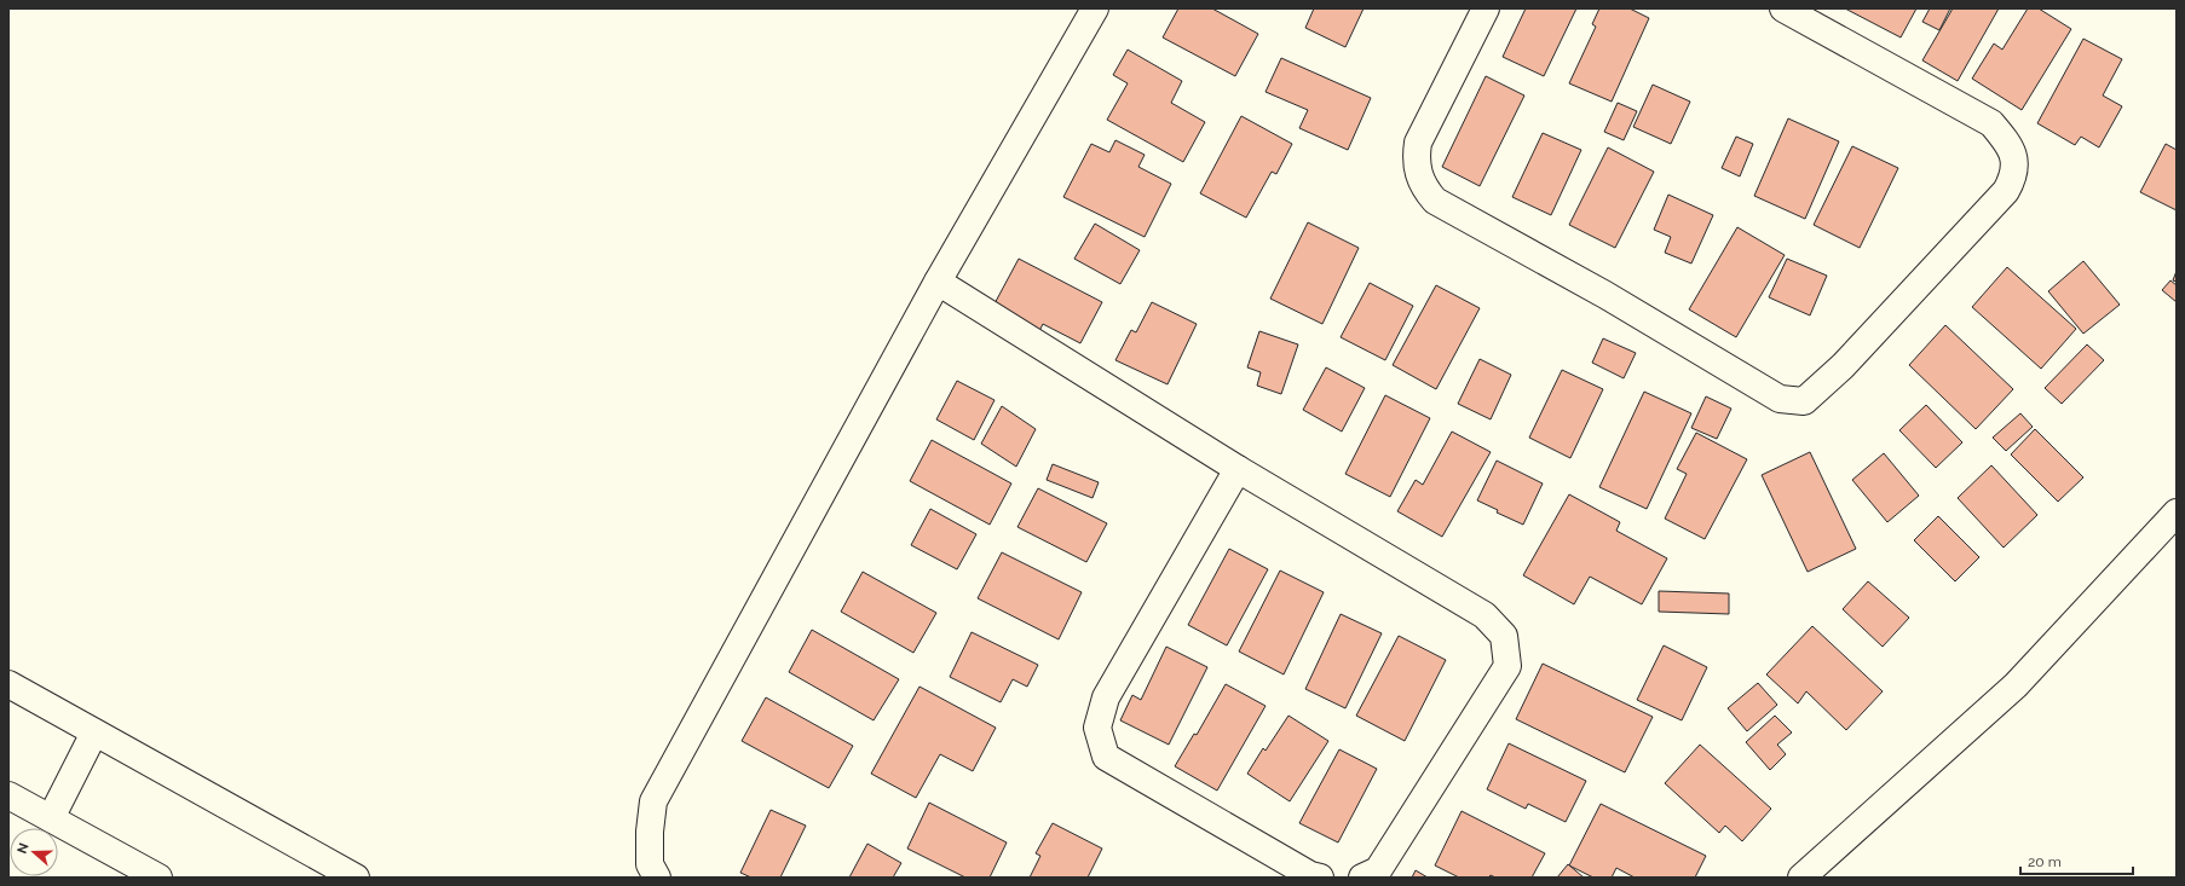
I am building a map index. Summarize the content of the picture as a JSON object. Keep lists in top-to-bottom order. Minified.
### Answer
{"scale_bar":"20 m","north":"left"}
